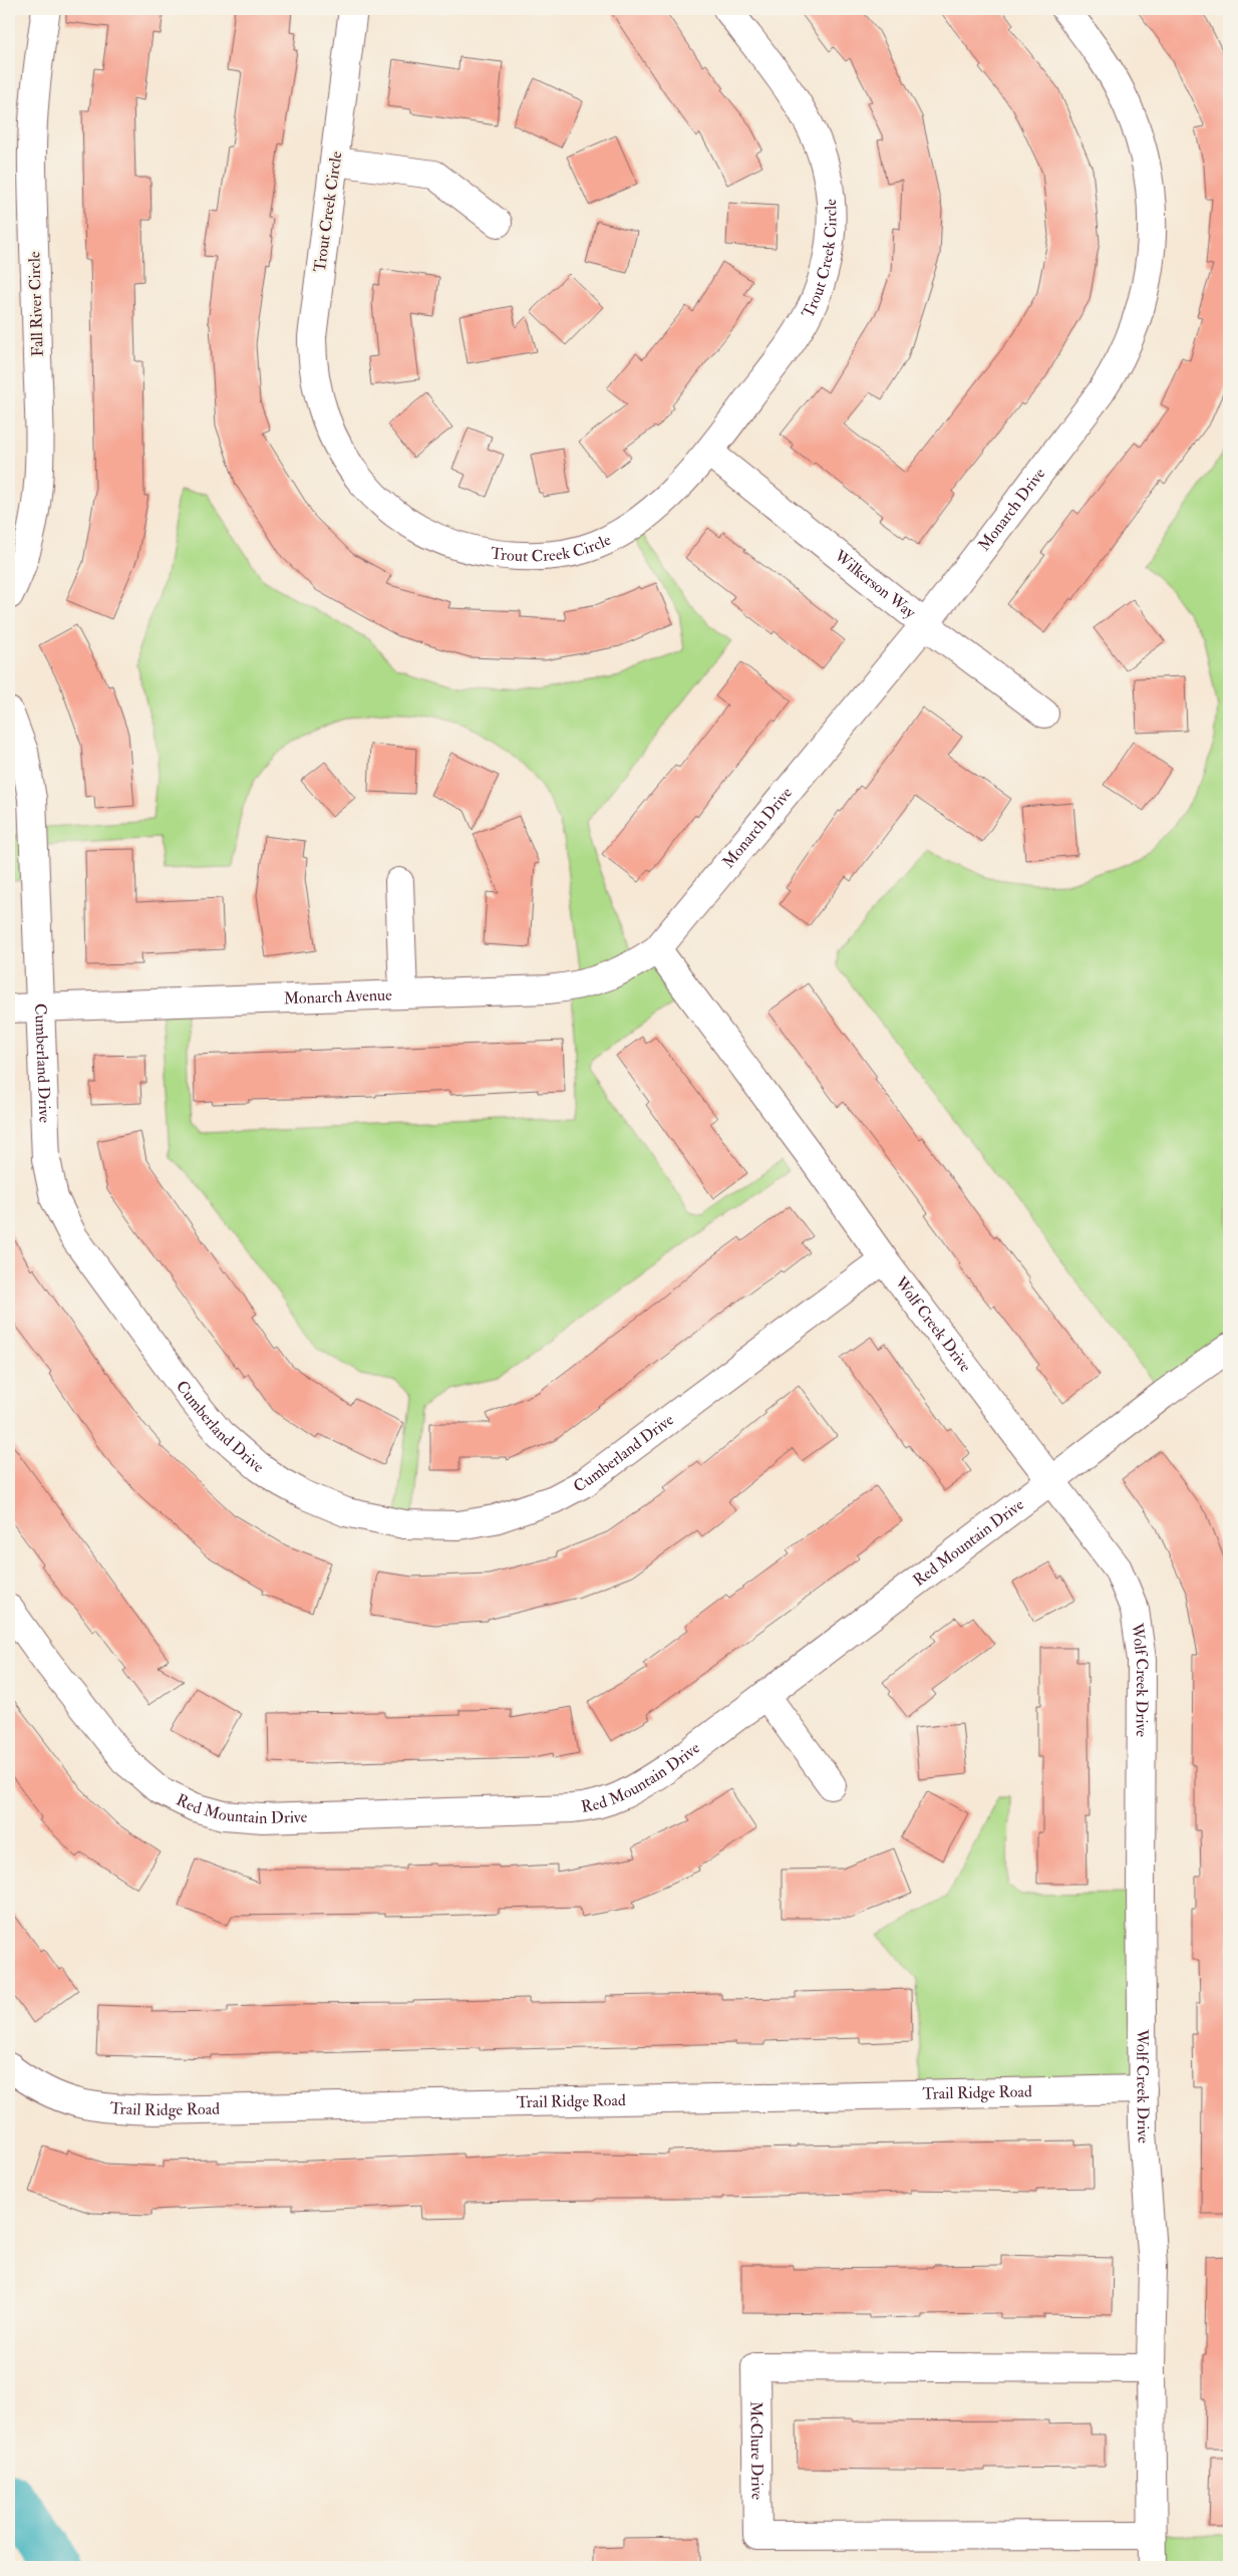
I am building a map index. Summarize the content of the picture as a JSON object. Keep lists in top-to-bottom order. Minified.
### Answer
{"streets":{"street":["Trout Creek Circle","Fall River Circle","Monarch Drive","Wilkerson Way","Monarch Avenue","Cumberland Drive","Wolf Creek Drive","Red Mountain Drive","Trail Ridge Road","McClure Drive"]},"crossings":[["Trout Creek Circle","Wilkerson Way"],["Monarch Drive","Wilkerson Way"],["Monarch Drive","Monarch Avenue"],["Monarch Drive","Wolf Creek Drive"],["Monarch Avenue","Cumberland Drive"],["Monarch Avenue","Wolf Creek Drive"],["Cumberland Drive","Wolf Creek Drive"],["Wolf Creek Drive","Red Mountain Drive"],["Wolf Creek Drive","Trail Ridge Road"],["Wolf Creek Drive","McClure Drive"]]}
